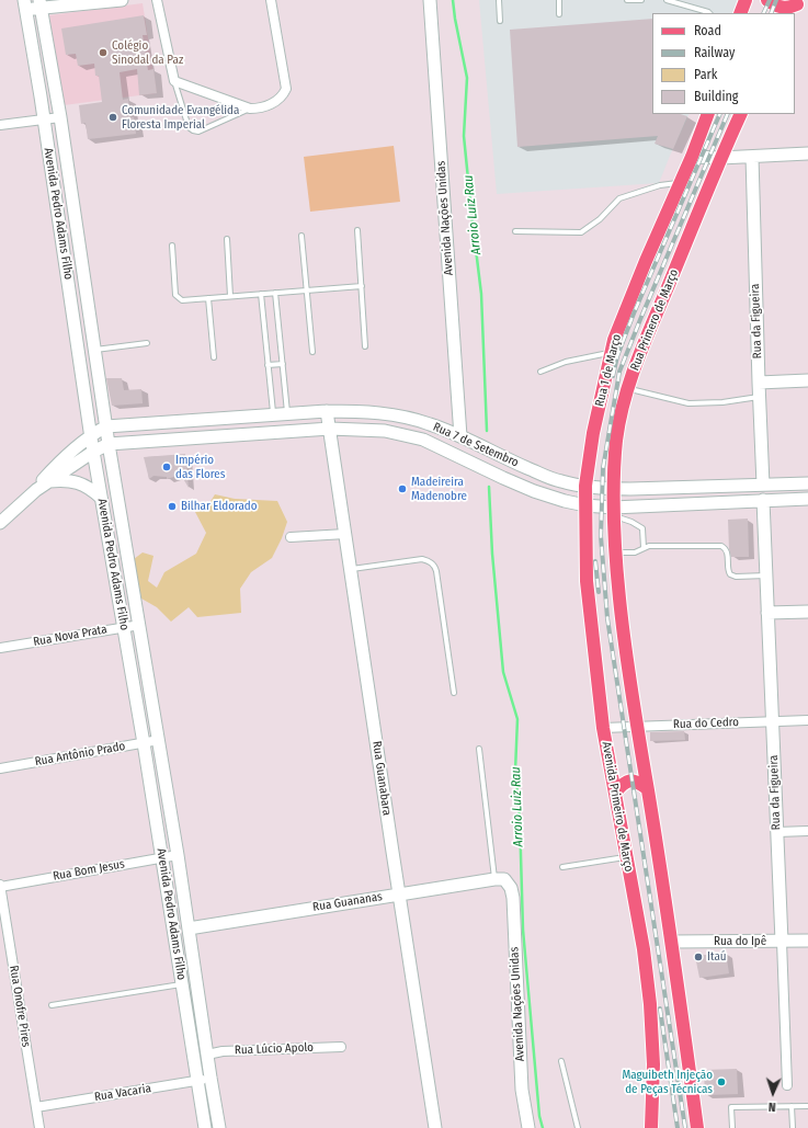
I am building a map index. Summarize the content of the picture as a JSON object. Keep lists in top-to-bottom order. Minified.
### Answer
{"streets":{"main road":["Avenida Pedro Adams Filho","Avenida Nações Unidas","Rua Primero de Março","Rua da Figueira","Rua 1 de Março","Rua 7 de Setembro","Rua Guanabara","Avenida Primeiro de Março","Rua Guananas","Rua do Ipê"],"street":["Rua Nova Prata","Rua do Cedro","Rua Antônio Prado","Rua Bom Jesus","Rua Onofre Pires","Rua Lúcio Apolo","Rua Vacaria"]},"crossings":[["Avenida Pedro Adams Filho","Rua 7 de Setembro"],["Avenida Pedro Adams Filho","Rua Nova Prata"],["Avenida Pedro Adams Filho","Rua Antônio Prado"],["Avenida Pedro Adams Filho","Rua Bom Jesus"],["Avenida Pedro Adams Filho","Rua Guananas"],["Avenida Pedro Adams Filho","Rua Lúcio Apolo"],["Avenida Pedro Adams Filho","Rua Vacaria"],["Avenida Nações Unidas","Rua 7 de Setembro"],["Avenida Nações Unidas","Rua Guananas"],["Rua Primero de Março","Rua 7 de Setembro"],["Rua da Figueira","Rua 7 de Setembro"],["Rua da Figueira","Rua do Cedro"],["Rua da Figueira","Rua do Ipê"],["Rua 1 de Março","Rua 7 de Setembro"],["Rua 1 de Março","Avenida Primeiro de Março"],["Rua 7 de Setembro","Rua Guanabara"],["Rua 7 de Setembro","Avenida Primeiro de Março"],["Rua do Cedro","Avenida Primeiro de Março"],["Rua Guanabara","Rua Guananas"],["Rua Bom Jesus","Rua Onofre Pires"],["Rua Onofre Pires","Rua Vacaria"]],"water":["Arroio Luiz Rau"],"places":["Colégio Sinodal da Paz","Comunidade Evangélida Floresta Imperial","Império das Flores","Madeireira Madenobre","Bilhar Eldorado","Itaú","Maguibeth Injeção de Peças Técnicas"],"legend":["Road","Railway","Park","Building"],"north":"bottom"}
